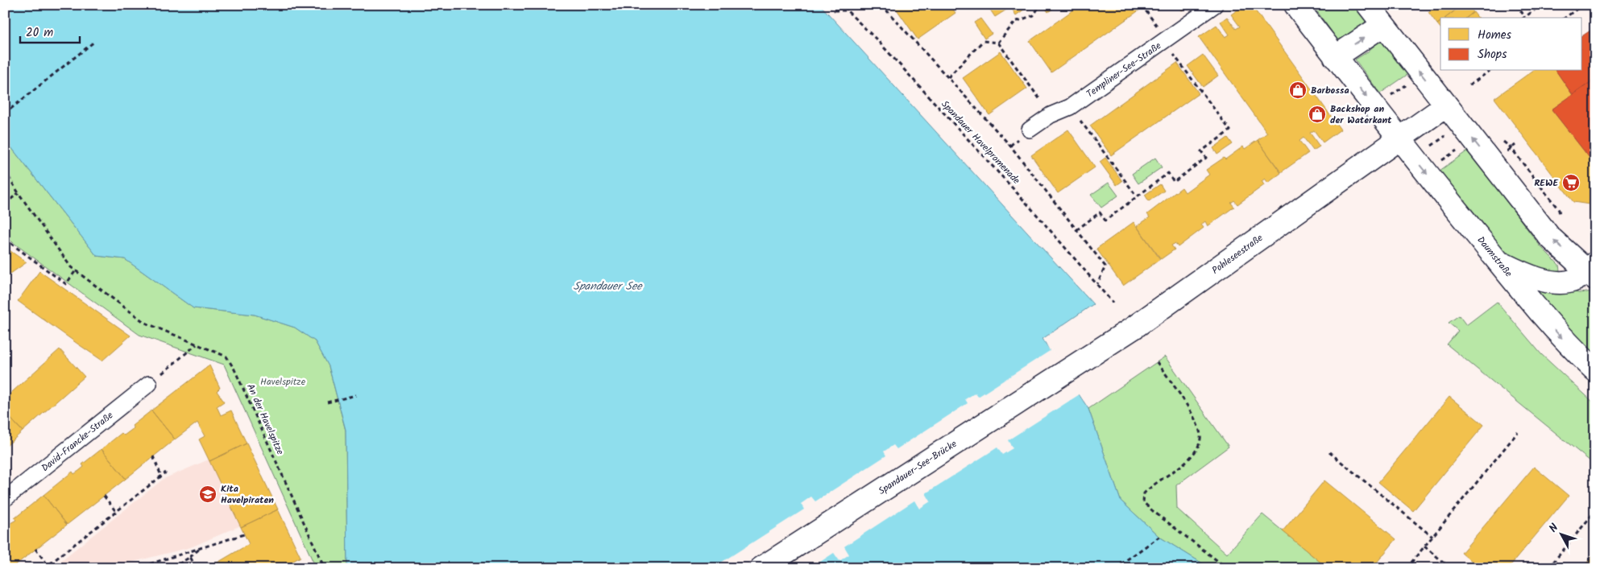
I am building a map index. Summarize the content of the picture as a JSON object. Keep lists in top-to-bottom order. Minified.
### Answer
{"streets":{"main road":["Pohleseestraße","Daumstraße","Spandauer-See-Brücke"],"street":["Templiner-See-Straße","David-Francke-Straße"],"path":["Spandauer Havelpromenade","An der Havelspitze"]},"crossings":[["Pohleseestraße","Daumstraße"],["Pohleseestraße","Spandauer-See-Brücke"]],"water":["Spandauer See"],"parks":["Havelspitze"],"places":{"shop":["Barbossa","Backshop an der Waterkant"],"supermarket":["REWE"],"school or university":["Kita Havelpiraten"]},"legend":["Homes","Shops"],"scale_bar":"20 m","north":"top left"}
